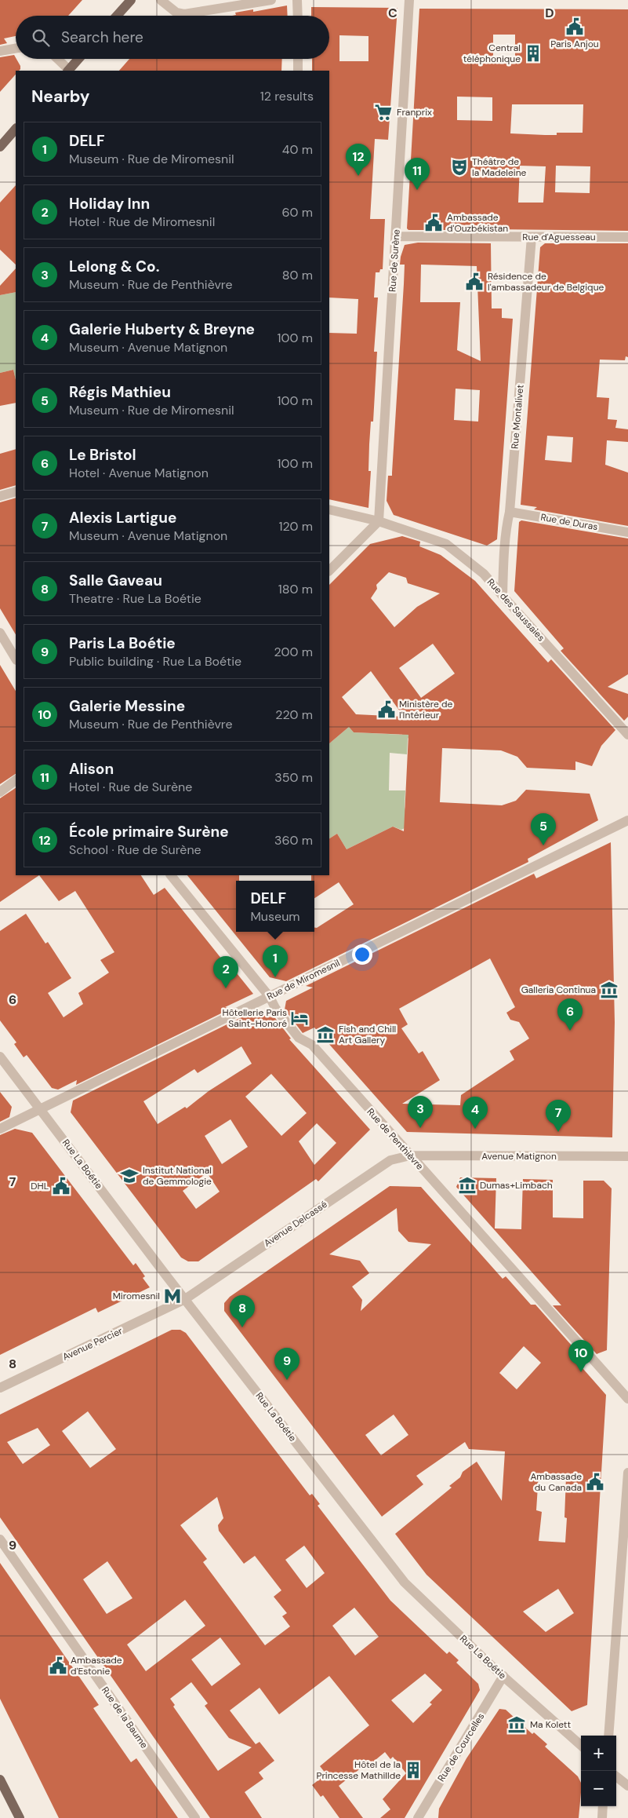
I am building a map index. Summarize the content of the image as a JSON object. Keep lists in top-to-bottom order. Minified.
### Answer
{"streets":{"street":["Rue d'Aguesseau","Rue de Surène","Rue Montalivet","Rue de Duras","Rue des Saussaies","Rue de Miromesnil","Rue de Penthièvre","Avenue Matignon","Rue La Boétie","Avenue Delcassé","Avenue Percier","Rue de la Baume","Rue de Courcelles"]},"crossings":[["Rue d'Aguesseau","Rue de Surène"],["Rue d'Aguesseau","Rue Montalivet"],["Rue de Surène","Rue des Saussaies"],["Rue Montalivet","Rue de Duras"],["Rue Montalivet","Rue des Saussaies"],["Rue de Miromesnil","Rue de Penthièvre"],["Rue de Miromesnil","Rue La Boétie"],["Rue de Penthièvre","Avenue Matignon"],["Rue de Penthièvre","Avenue Delcassé"],["Avenue Matignon","Avenue Delcassé"],["Rue La Boétie","Avenue Delcassé"],["Rue La Boétie","Avenue Percier"],["Rue La Boétie","Rue de Courcelles"],["Avenue Delcassé","Avenue Percier"]],"places":{"public building":["Paris Anjou","Ambassade d'Ouzbékistan","Résidence de l'ambassadeur de Belgique","Ministère de l'Intérieur","DHL","Ambassade du Canada","Ambassade d'Estonie"],"building":["Central téléphonique","Hôtel de la Princesse Mathillde"],"supermarket":["Franprix"],"theatre":["Théâtre de la Madeleine"],"museum":["Galleria Continua","Fish and Chill Art Gallery","Dumas+Limbach","Ma Kolett"],"hotel":["Hôtellerie Paris Saint-Honoré"],"school or university":["Institut National de Gemmologie"],"metro station":["Miromesnil"]},"page":{"search":"Search here","heading":["Nearby","12 results"],"list":[{"mark":"1","name":"DELF","note":"Museum · Rue de Miromesnil","value":"40 m"},{"mark":"2","name":"Holiday Inn","note":"Hotel · Rue de Miromesnil","value":"60 m"},{"mark":"3","name":"Lelong & Co.","note":"Museum · Rue de Penthièvre","value":"80 m"},{"mark":"4","name":"Galerie Huberty & Breyne","note":"Museum · Avenue Matignon","value":"100 m"},{"mark":"5","name":"Régis Mathieu","note":"Museum · Rue de Miromesnil","value":"100 m"},{"mark":"6","name":"Le Bristol","note":"Hotel · Avenue Matignon","value":"100 m"},{"mark":"7","name":"Alexis Lartigue","note":"Museum · Avenue Matignon","value":"120 m"},{"mark":"8","name":"Salle Gaveau","note":"Theatre · Rue La Boétie","value":"180 m"},{"mark":"9","name":"Paris La Boétie","note":"Public building · Rue La Boétie","value":"200 m"},{"mark":"10","name":"Galerie Messine","note":"Museum · Rue de Penthièvre","value":"220 m"},{"mark":"11","name":"Alison","note":"Hotel · Rue de Surène","value":"350 m"},{"mark":"12","name":"École primaire Surène","note":"School · Rue de Surène","value":"360 m"}],"pins":["12","11","5","1","2","6","3","4","7","8","10","9"],"popup":["DELF","Museum"],"map_buttons":["+","−"]},"grid":{"columns":["C","D"],"rows":["6","7","8","9"]}}
